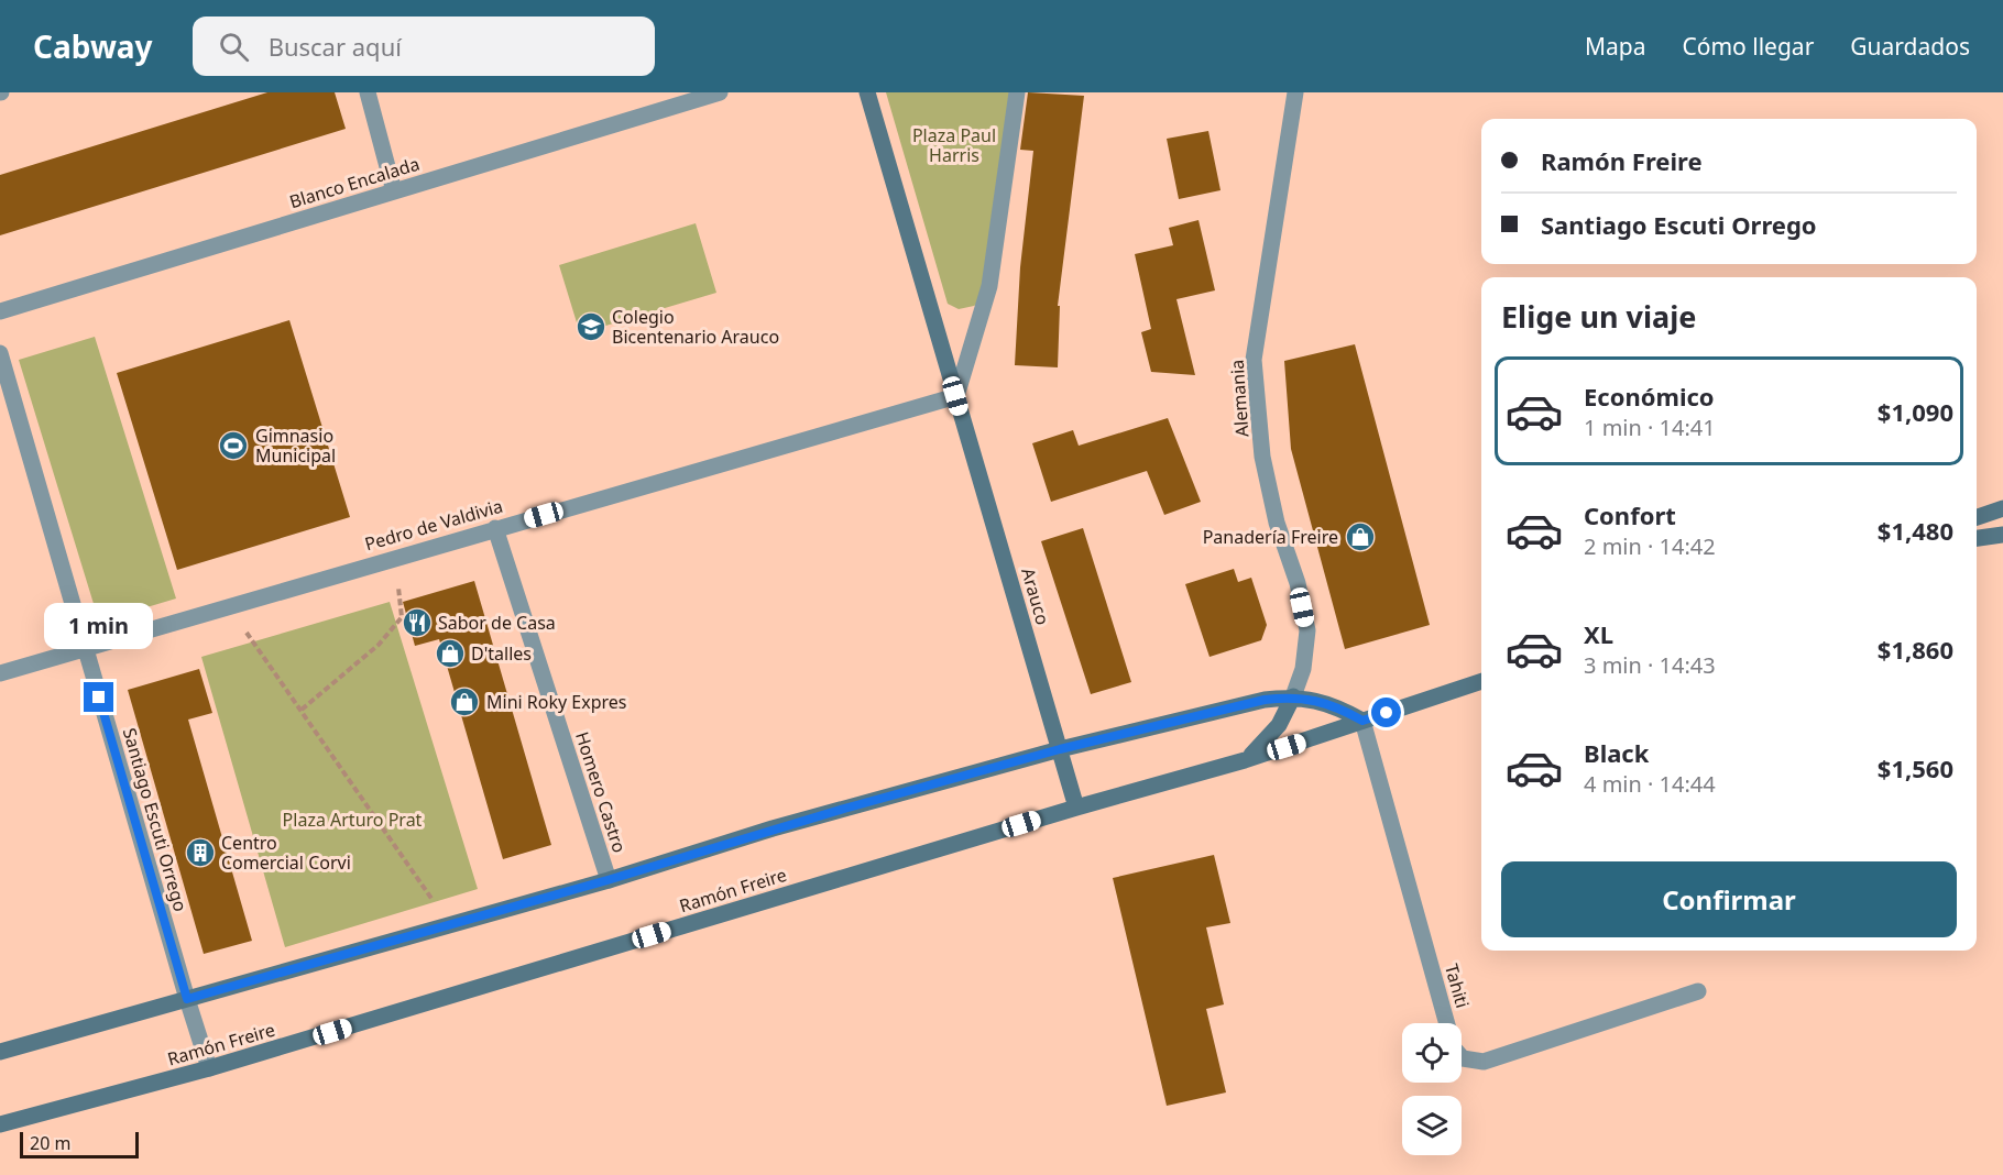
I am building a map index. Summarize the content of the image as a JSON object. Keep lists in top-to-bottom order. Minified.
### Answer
{"streets":{"main road":["Arauco","Ramón Freire"],"street":["Blanco Encalada","Alemania","Pedro de Valdivia","Homero Castro","Santiago Escuti Orrego","Tahiti"]},"crossings":[["Pedro de Valdivia","Arauco"],["Pedro de Valdivia","Homero Castro"],["Pedro de Valdivia","Santiago Escuti Orrego"],["Arauco","Ramón Freire"],["Santiago Escuti Orrego","Ramón Freire"],["Ramón Freire","Tahiti"]],"parks":["Plaza Paul Harris","Plaza Arturo Prat"],"places":{"school or university":["Colegio Bicentenario Arauco"],"sports":["Gimnasio Municipal"],"shop":["Panadería Freire","D'talles","Mini Roky Expres"],"restaurant":["Sabor de Casa"],"building":["Centro Comercial Corvi"]},"scale_bar":"20 m","page":{"header":"Cabway","search":"Buscar aquí","nav":["Mapa","Cómo llegar","Guardados"],"banner":["Ramón Freire","Santiago Escuti Orrego"],"heading":"Elige un viaje","list":[{"name":"Económico","note":"1 min · 14:41","value":"$1,090"},{"name":"Confort","note":"2 min · 14:42","value":"$1,480"},{"name":"XL","note":"3 min · 14:43","value":"$1,860"},{"name":"Black","note":"4 min · 14:44","value":"$1,560"}],"bubble":"1 min","buttons":"Confirmar","scale":"20 m"}}
